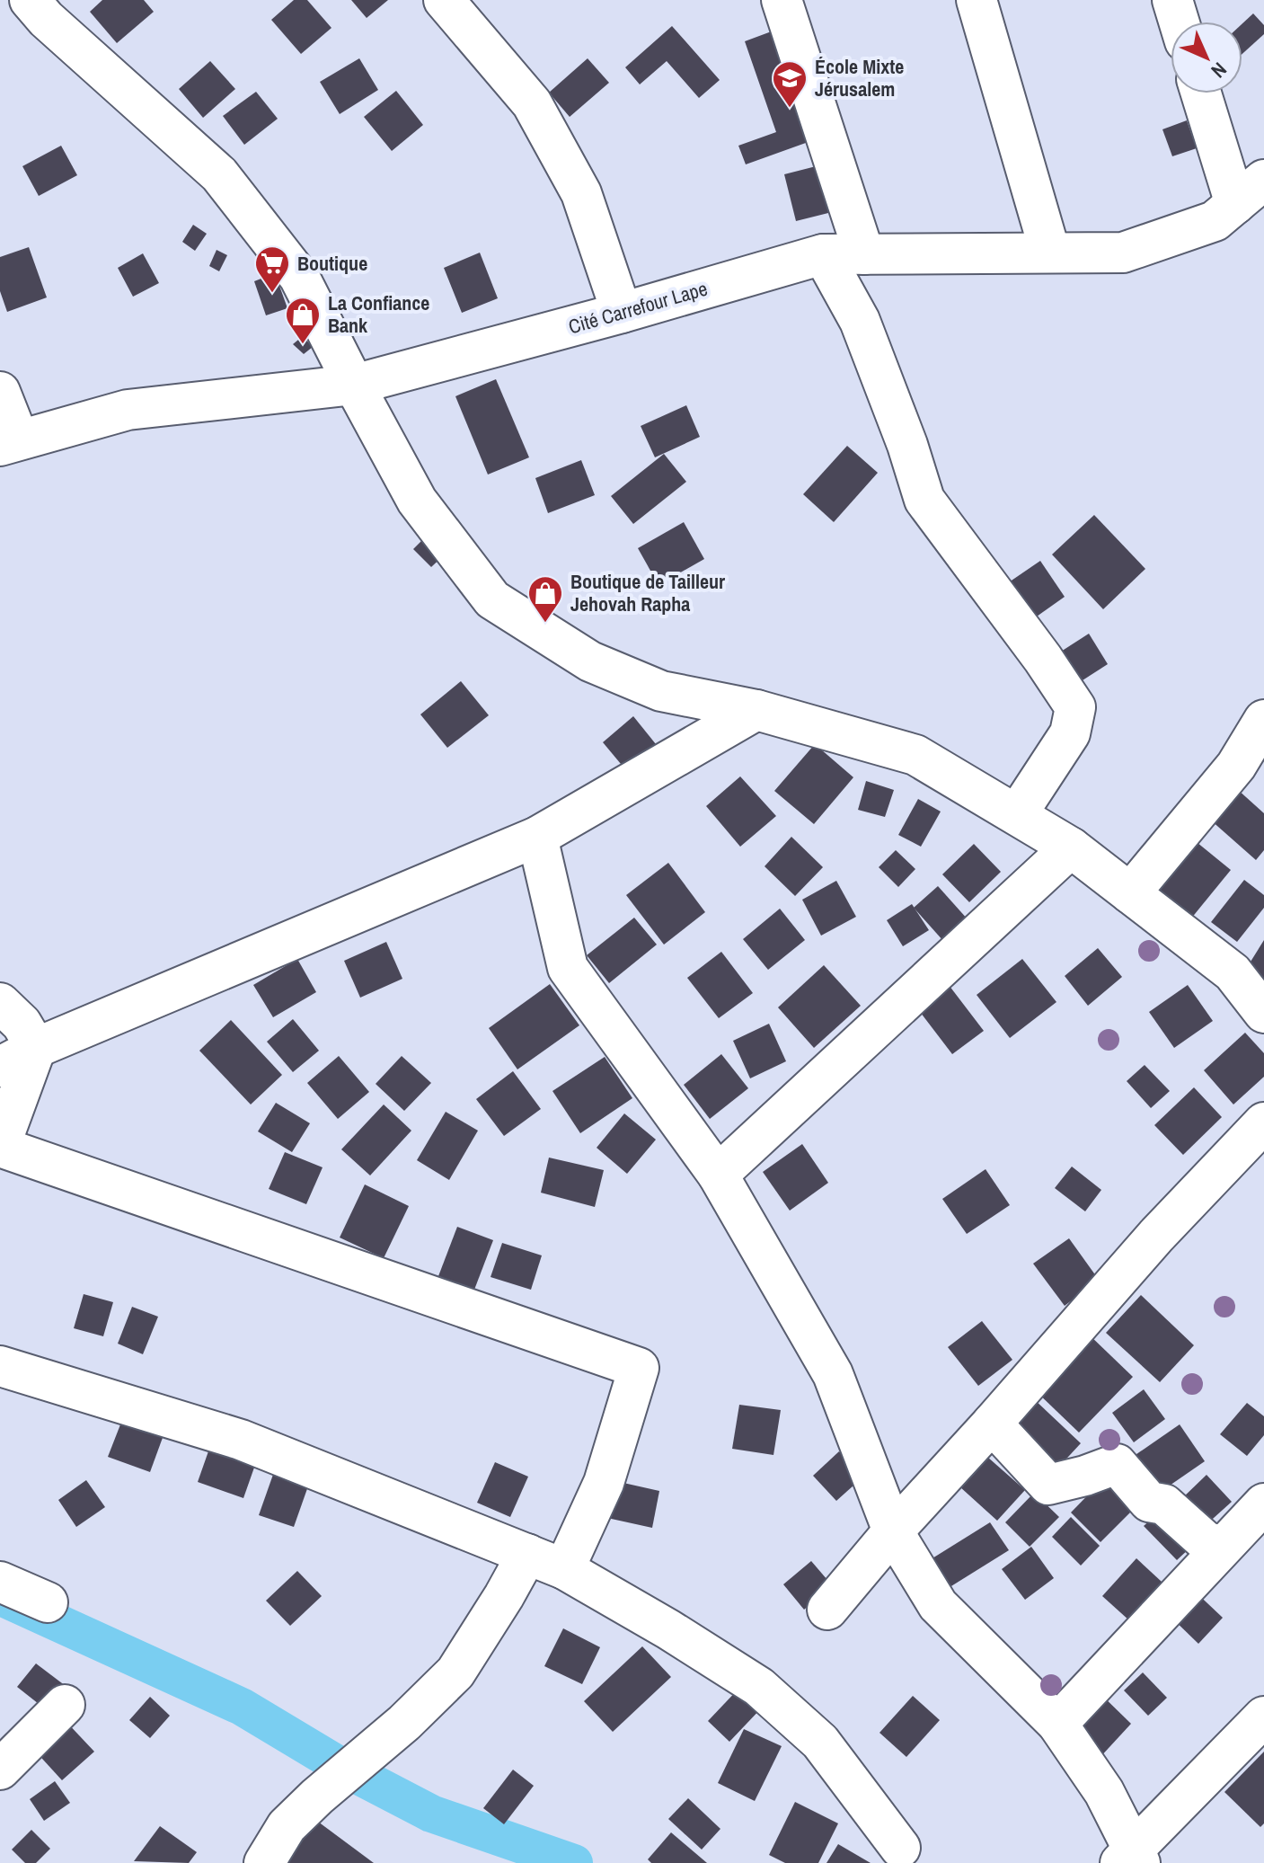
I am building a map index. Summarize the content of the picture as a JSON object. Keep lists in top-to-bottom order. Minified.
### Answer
{"streets":{"street":["Cité Carrefour Lape"]},"places":{"school or university":["École Mixte Jérusalem"],"supermarket":["Boutique"],"shop":["La Confiance Bank","Boutique de Tailleur Jehovah Rapha"]},"north":"bottom right"}
